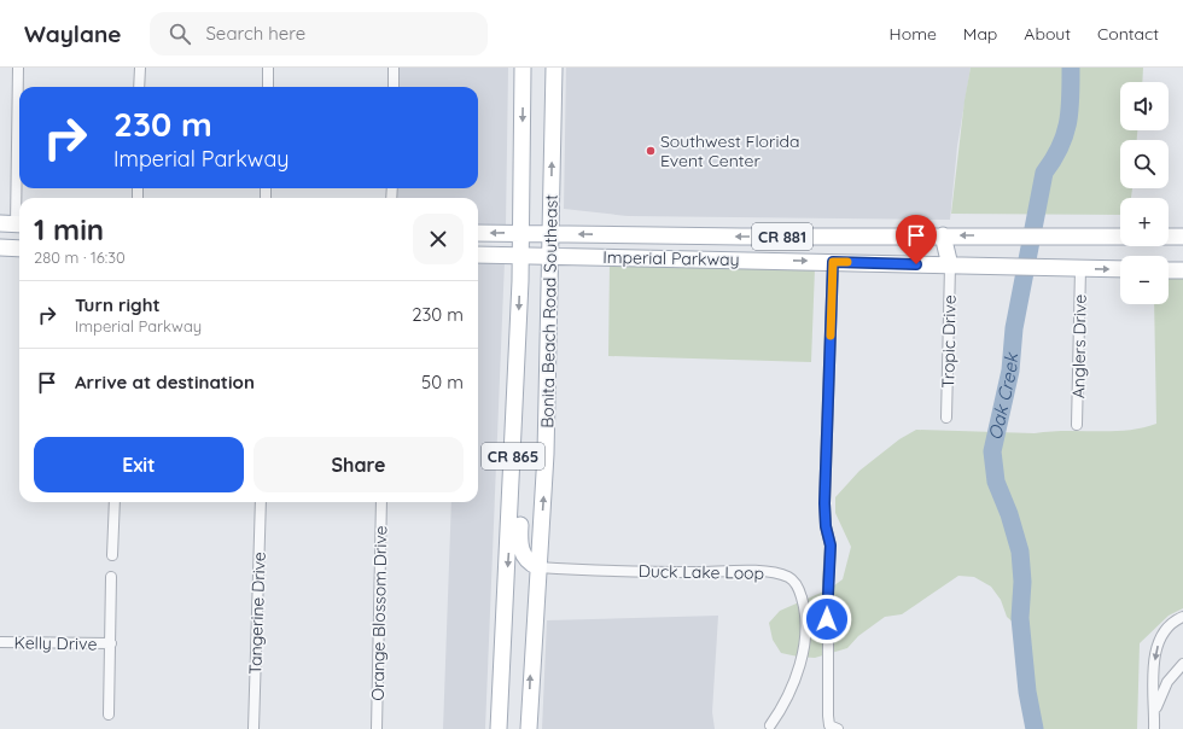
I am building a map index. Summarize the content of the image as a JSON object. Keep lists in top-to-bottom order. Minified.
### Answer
{"streets":{"main road":["CR 881","Imperial Parkway","Bonita Beach Road Southeast","CR 865"],"street":["Tropic Drive","Anglers Drive","Duck Lake Loop","Tangerine Drive","Orange Blossom Drive","Kelly Drive"]},"crossings":[["Imperial Parkway","Bonita Beach Road Southeast"],["Imperial Parkway","Tropic Drive"],["Imperial Parkway","Anglers Drive"],["Bonita Beach Road Southeast","Duck Lake Loop"]],"water":["Oak Creek"],"places":["Southwest Florida Event Center"],"page":{"header":"Waylane","search":"Search here","nav":["Home","Map","About","Contact"],"map_buttons":["+","−"],"turn":["230 m","Imperial Parkway"],"heading":["1 min","280 m · 16:30"],"list":[{"name":"Turn right","note":"Imperial Parkway","value":"230 m"},{"name":"Arrive at destination","value":"50 m"}],"buttons":["Exit","Share"]}}
